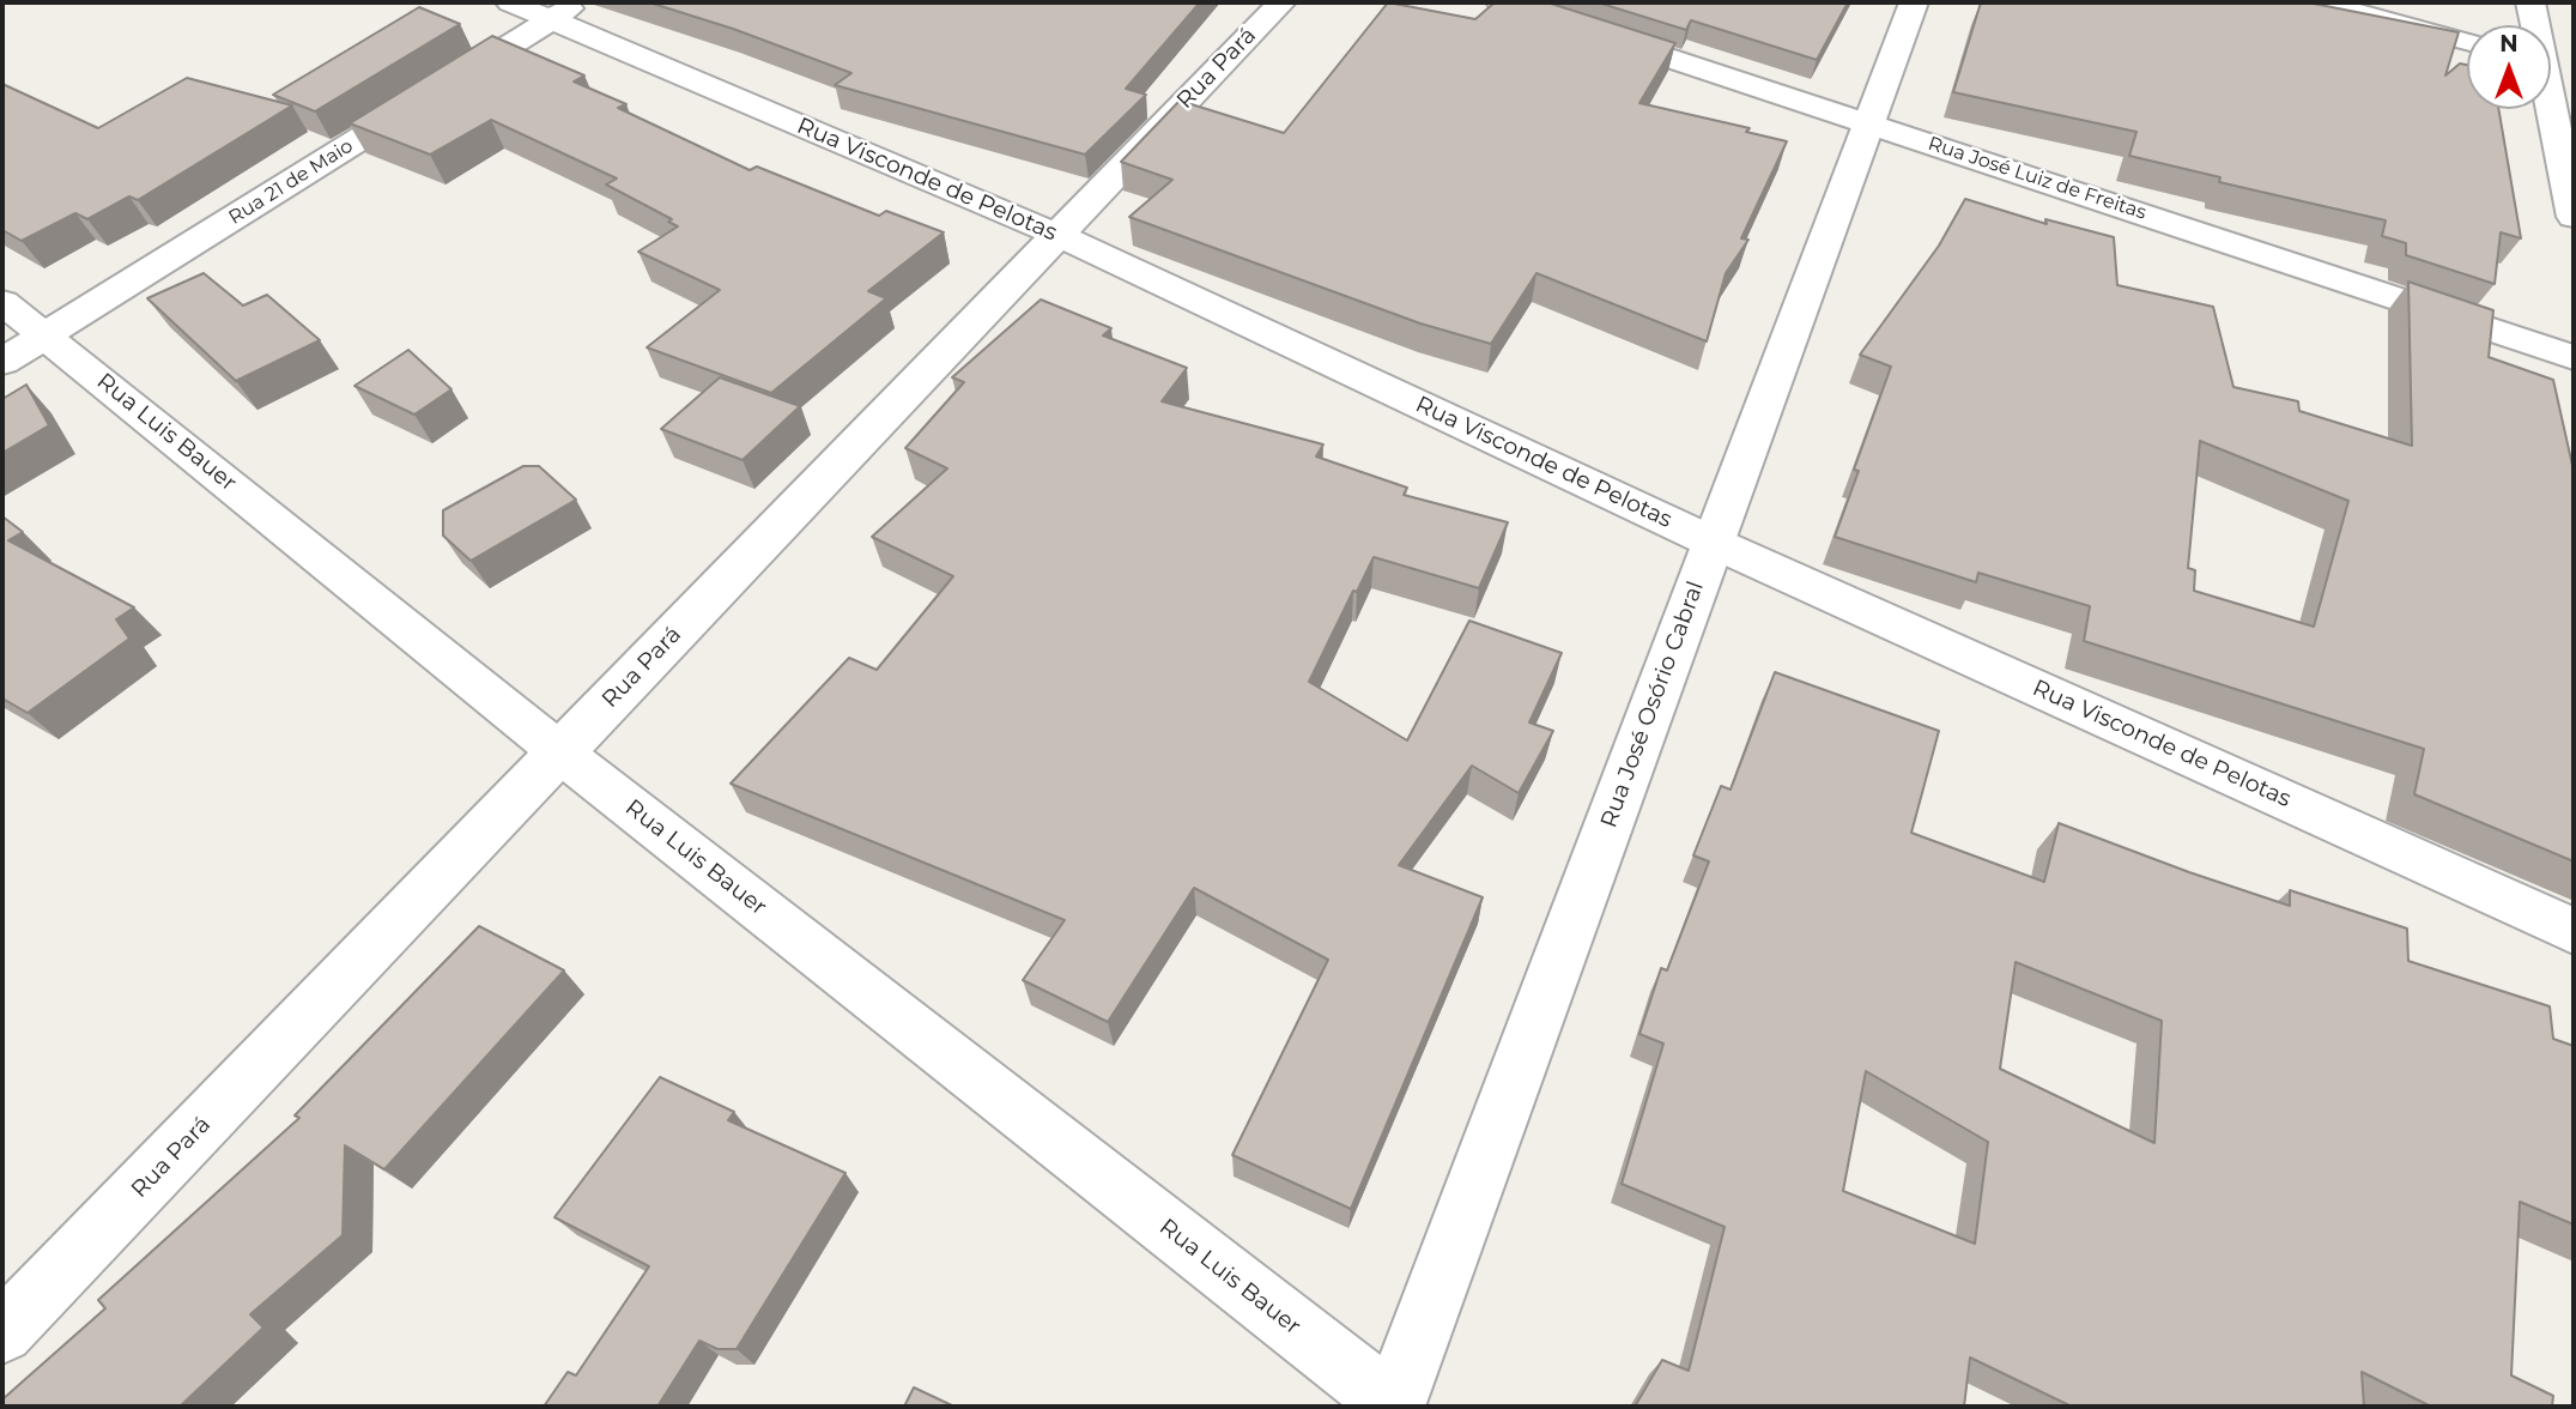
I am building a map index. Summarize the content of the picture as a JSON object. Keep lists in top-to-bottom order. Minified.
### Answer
{"streets":{"street":["Rua Pará","Rua José Luiz de Freitas","Rua Visconde de Pelotas","Rua 21 de Maio","Rua Luis Bauer","Rua José Osório Cabral"]},"crossings":[["Rua Pará","Rua Visconde de Pelotas"],["Rua Pará","Rua Luis Bauer"],["Rua José Luiz de Freitas","Rua José Osório Cabral"],["Rua Visconde de Pelotas","Rua 21 de Maio"],["Rua Visconde de Pelotas","Rua José Osório Cabral"],["Rua 21 de Maio","Rua Luis Bauer"],["Rua Luis Bauer","Rua José Osório Cabral"]],"north":"top"}
